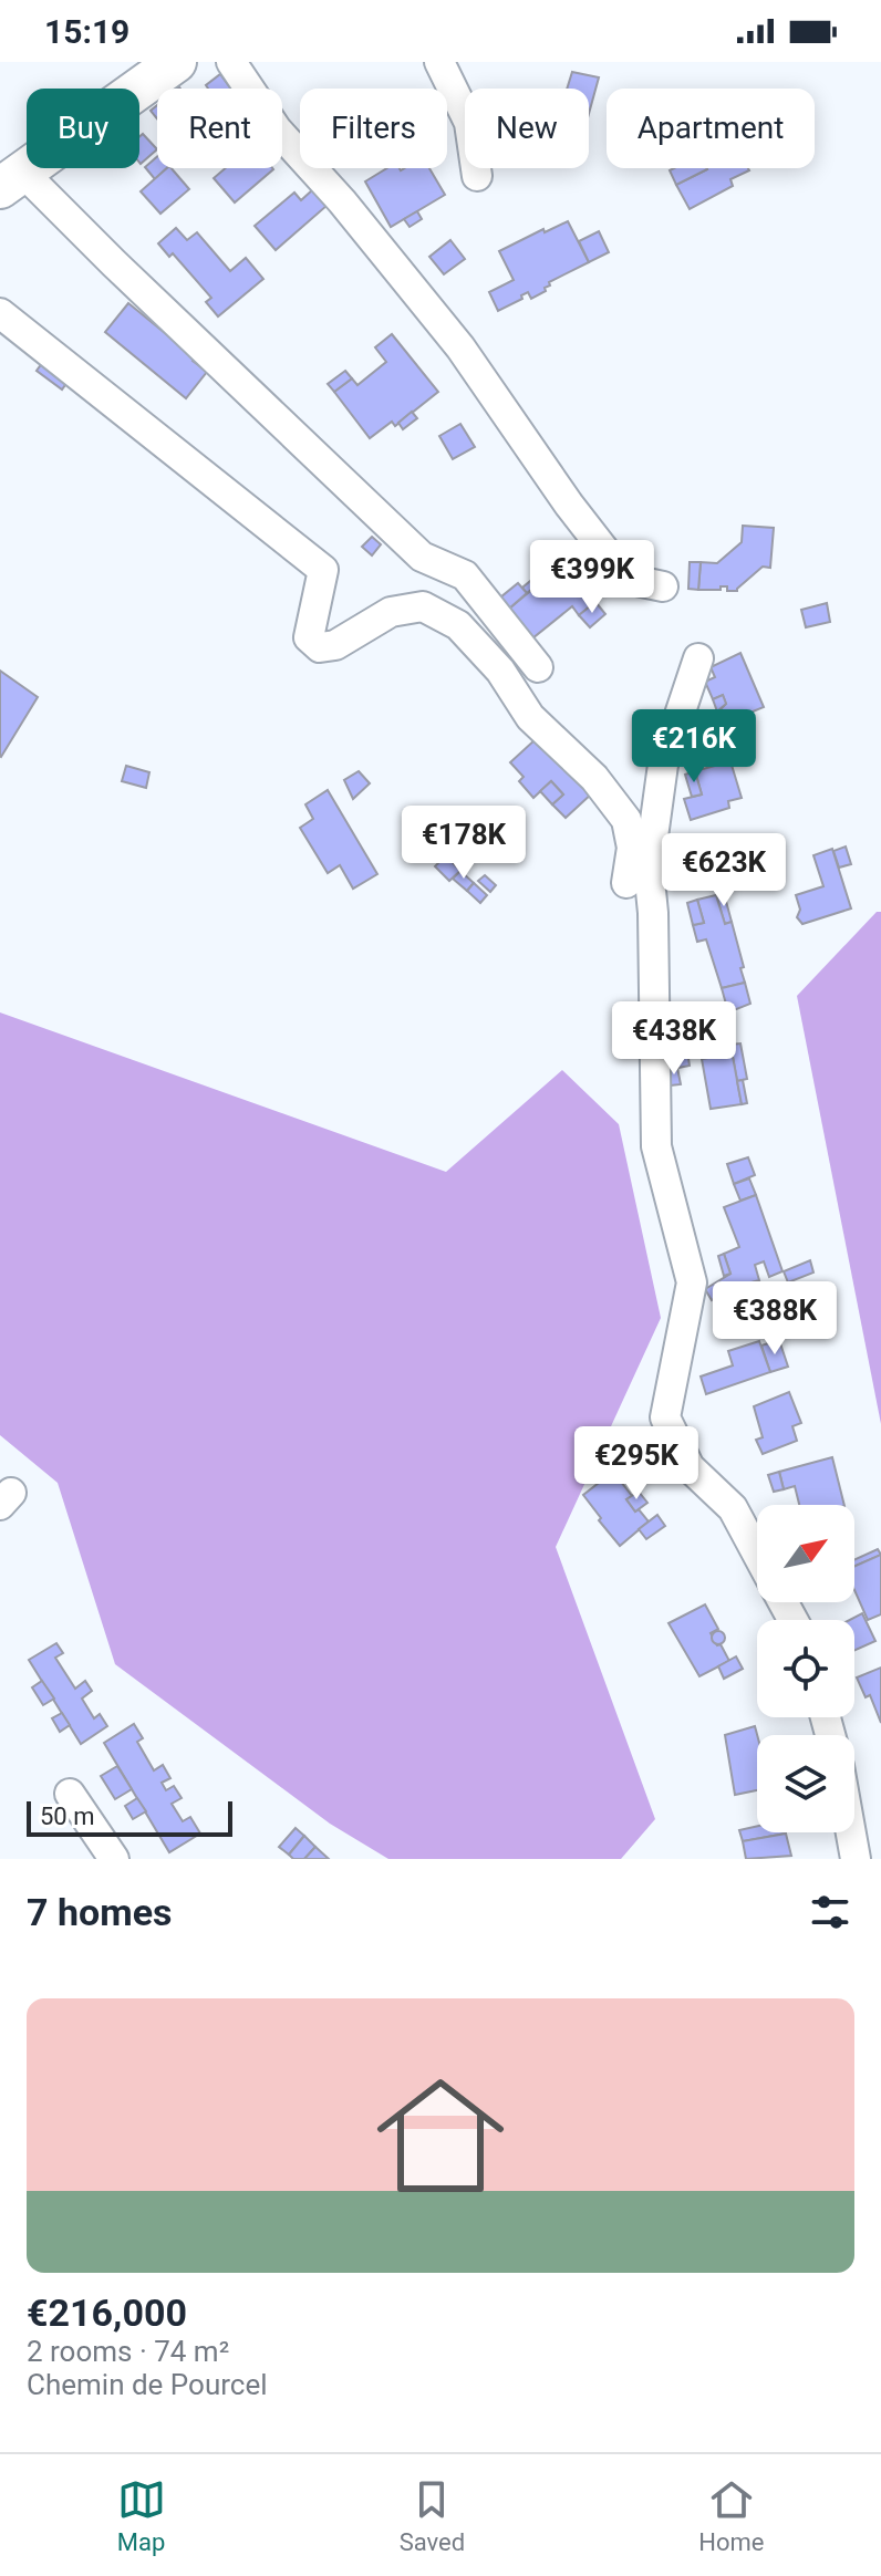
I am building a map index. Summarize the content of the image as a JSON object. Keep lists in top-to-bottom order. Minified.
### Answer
{"scale_bar":"50 m","north":"top right","page":{"status":"15:19","chip":["Buy","Rent","Filters","New","Apartment"],"price":["€399K","€216K","€178K","€623K","€438K","€388K","€295K"],"scale":"50 m","heading":"7 homes","list":[{"name":"€216,000","note":"2 rooms · 74 m² · Chemin de Pourcel"}],"tabs":["Map","Saved","Home"]}}
